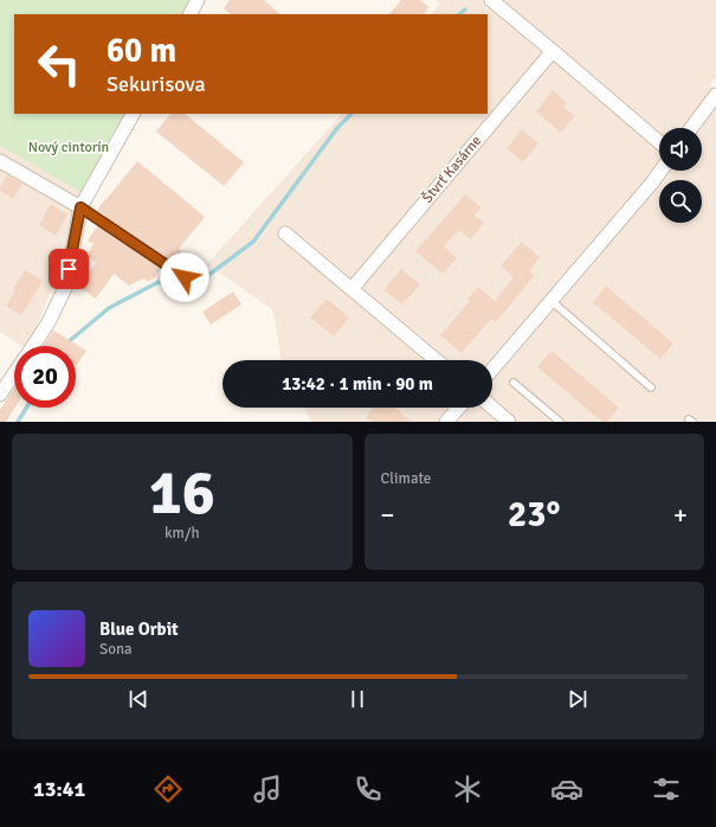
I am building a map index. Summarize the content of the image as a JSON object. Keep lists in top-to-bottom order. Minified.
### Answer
{"streets":{"street":["Štvrť Kasárne"]},"parks":["Nový cintorín"],"page":{"turn":["60 m","Sekurisova"],"limit":"20","trip":"13:42 · 1 min · 90 m","tile":[["16","km/h"],"Climate"],"heat":["−","23°","+"],"song":["Blue Orbit","Sona"],"tabs":"13:41"}}
